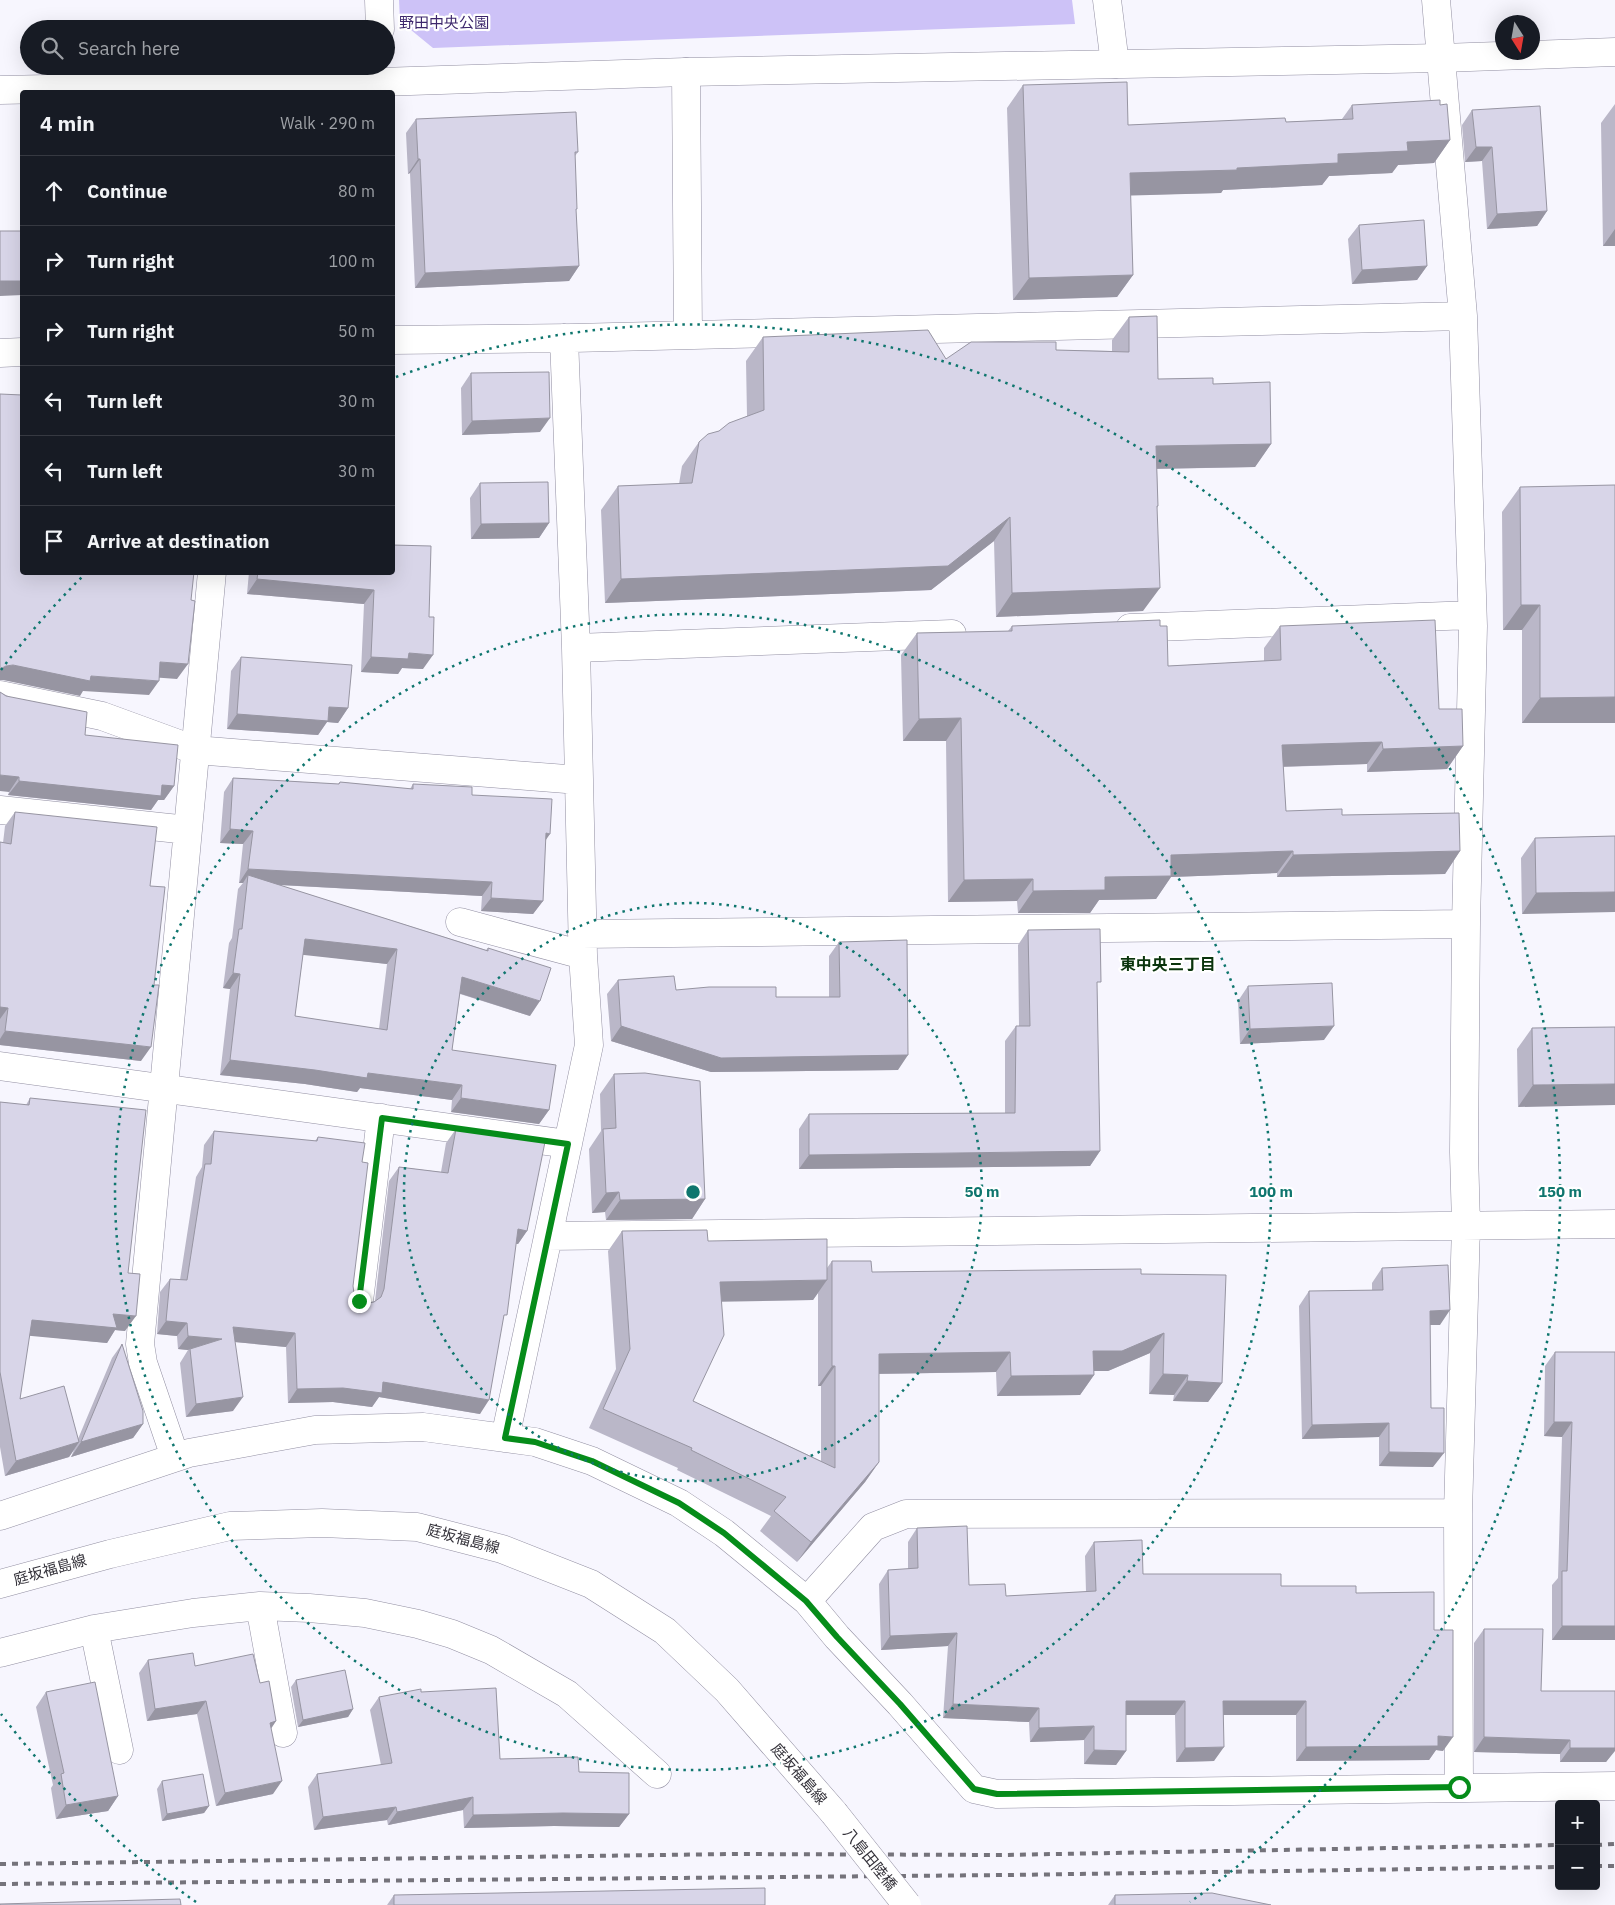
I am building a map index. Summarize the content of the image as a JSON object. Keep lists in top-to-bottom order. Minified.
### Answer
{"streets":{"street":["庭坂福島線","八島田陸橋"]},"crossings":[["庭坂福島線","八島田陸橋"]],"districts":["東中央三丁目"],"parks":["野田中央公園"],"north":"bottom","page":{"search":"Search here","heading":["4 min","Walk · 290 m"],"list":[["Continue","80 m"],["Turn right","100 m"],["Turn right","50 m"],["Turn left","30 m"],["Turn left","30 m"],"Arrive at destination"],"map_buttons":["+","−"]},"rings":["50 m","100 m","150 m"]}
